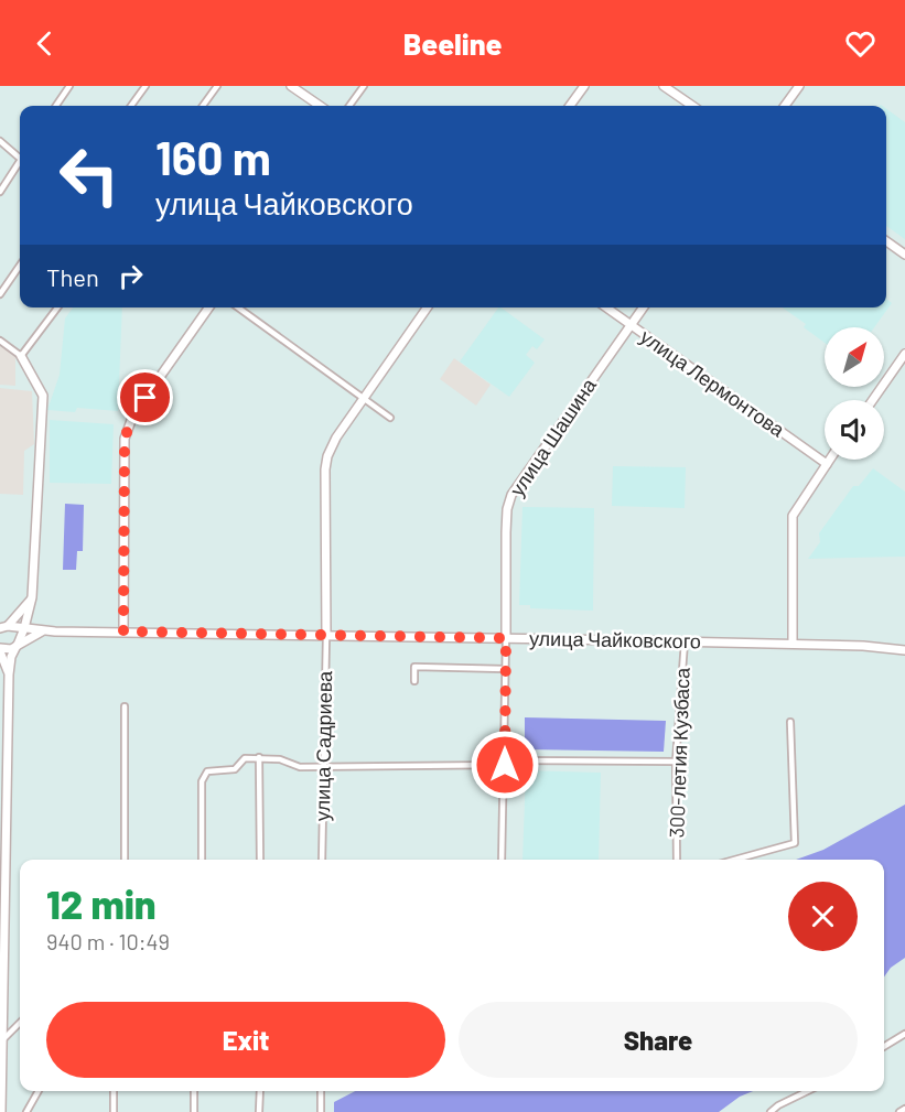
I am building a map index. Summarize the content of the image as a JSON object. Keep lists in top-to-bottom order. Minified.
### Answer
{"streets":{"street":["улица Лермонтова","улица Шашина","улица Чайковского","улица Садриева","300-летия Кузбаса"]},"crossings":[["улица Лермонтова","улица Шашина"],["улица Шашина","улица Чайковского"],["улица Чайковского","улица Садриева"],["улица Чайковского","300-летия Кузбаса"]],"north":"top right","page":{"header":"Beeline","turn":["160 m","улица Чайковского"],"then":"Then","heading":["12 min","940 m · 10:49"],"buttons":["Exit","Share"]}}
